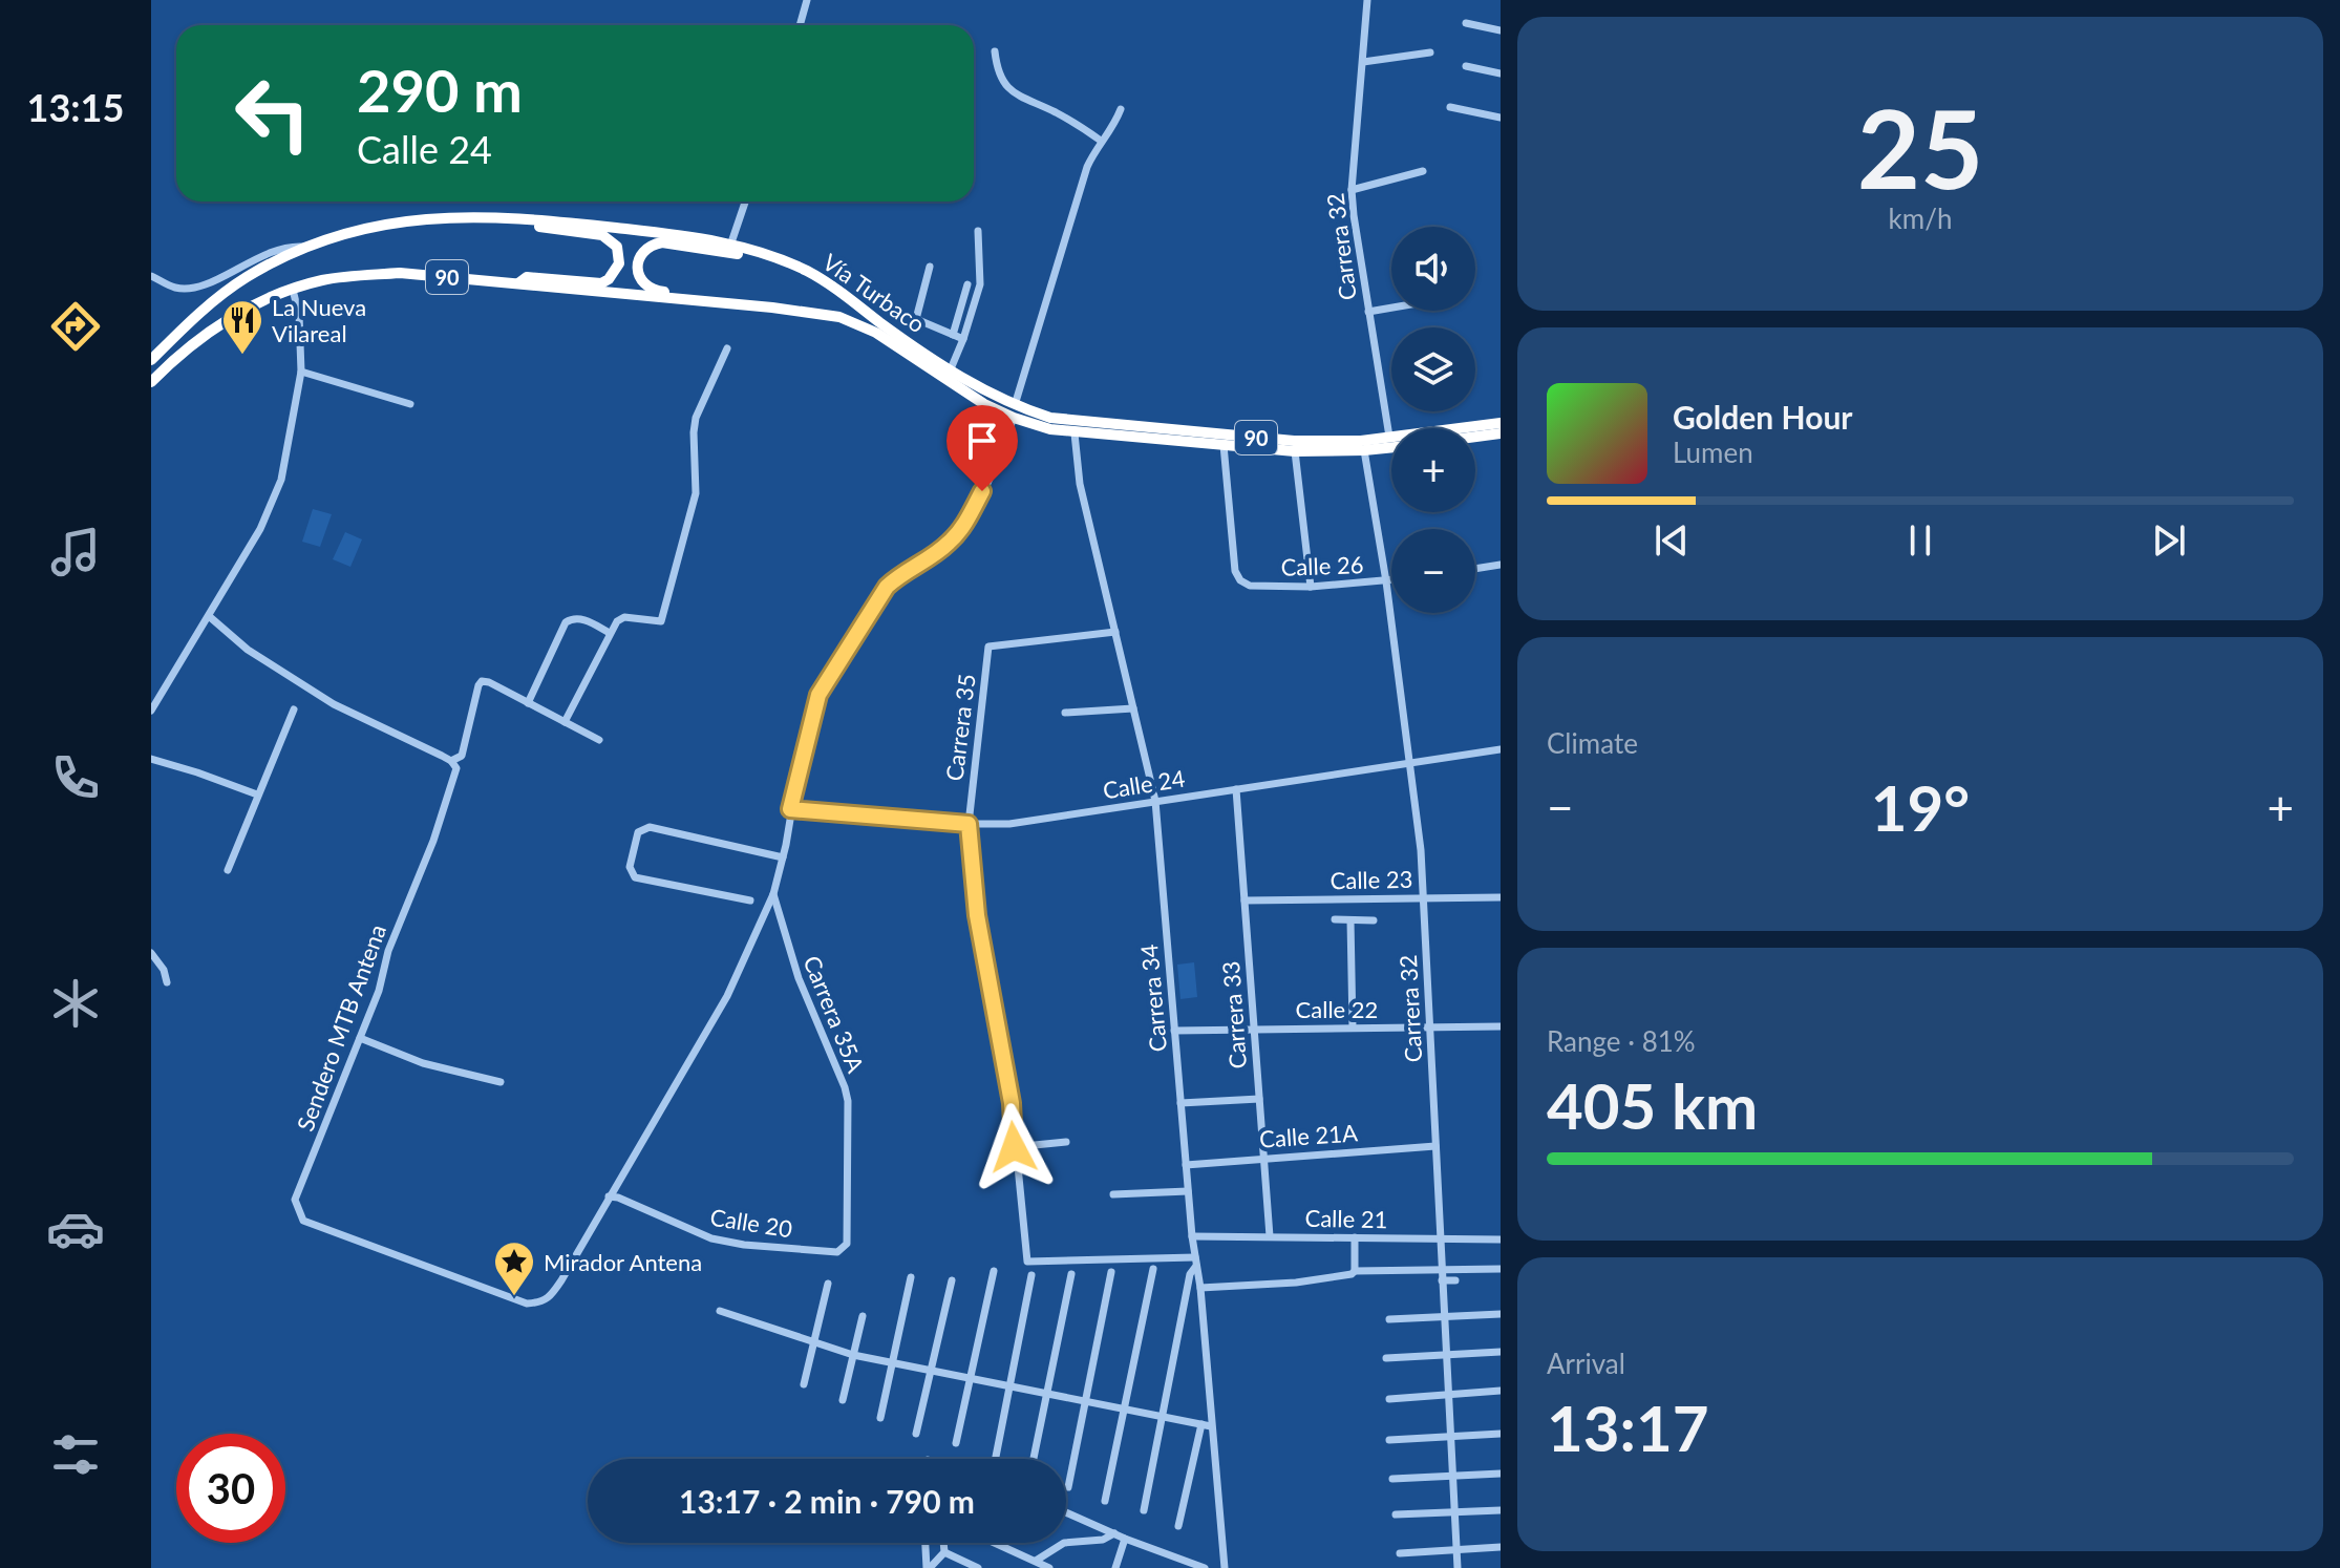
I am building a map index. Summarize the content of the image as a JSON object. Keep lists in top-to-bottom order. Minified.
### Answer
{"streets":{"highway":["90","Vía Turbaco"],"street":["Carrera 32","Calle 26","Carrera 35","Calle 24","Calle 23","Carrera 34","Calle 22","Carrera 35A","Carrera 33","Sendero MTB Antena","Calle 21A","Calle 21","Calle 20"]},"crossings":[["Carrera 32","Vía Turbaco"],["Carrera 32","Calle 26"],["Carrera 32","Calle 24"],["Carrera 32","Calle 23"],["Carrera 32","Calle 22"],["Carrera 32","Calle 21A"],["Carrera 32","Calle 21"],["Vía Turbaco","Calle 26"],["Vía Turbaco","Carrera 34"],["Vía Turbaco","Sendero MTB Antena"],["Carrera 35","Calle 24"],["Carrera 35","Carrera 34"],["Calle 24","Carrera 34"],["Calle 24","Carrera 33"],["Calle 24","Sendero MTB Antena"],["Calle 23","Carrera 33"],["Carrera 34","Calle 22"],["Carrera 34","Calle 21A"],["Carrera 34","Calle 21"],["Calle 22","Carrera 33"],["Carrera 35A","Sendero MTB Antena"],["Carrera 35A","Calle 20"],["Carrera 33","Calle 21A"],["Carrera 33","Calle 21"],["Sendero MTB Antena","Calle 20"]],"places":{"restaurant":["La Nueva Vilareal"],"place":["Mirador Antena"]},"page":{"tabs":"13:15","tile":[["25","km/h"],"Climate",["Range · 81%","405 km"],["Arrival","13:17"]],"turn":["290 m","Calle 24"],"map_buttons":["+","−"],"song":["Golden Hour","Lumen"],"heat":["−","19°","+"],"limit":"30","trip":"13:17 · 2 min · 790 m"}}
